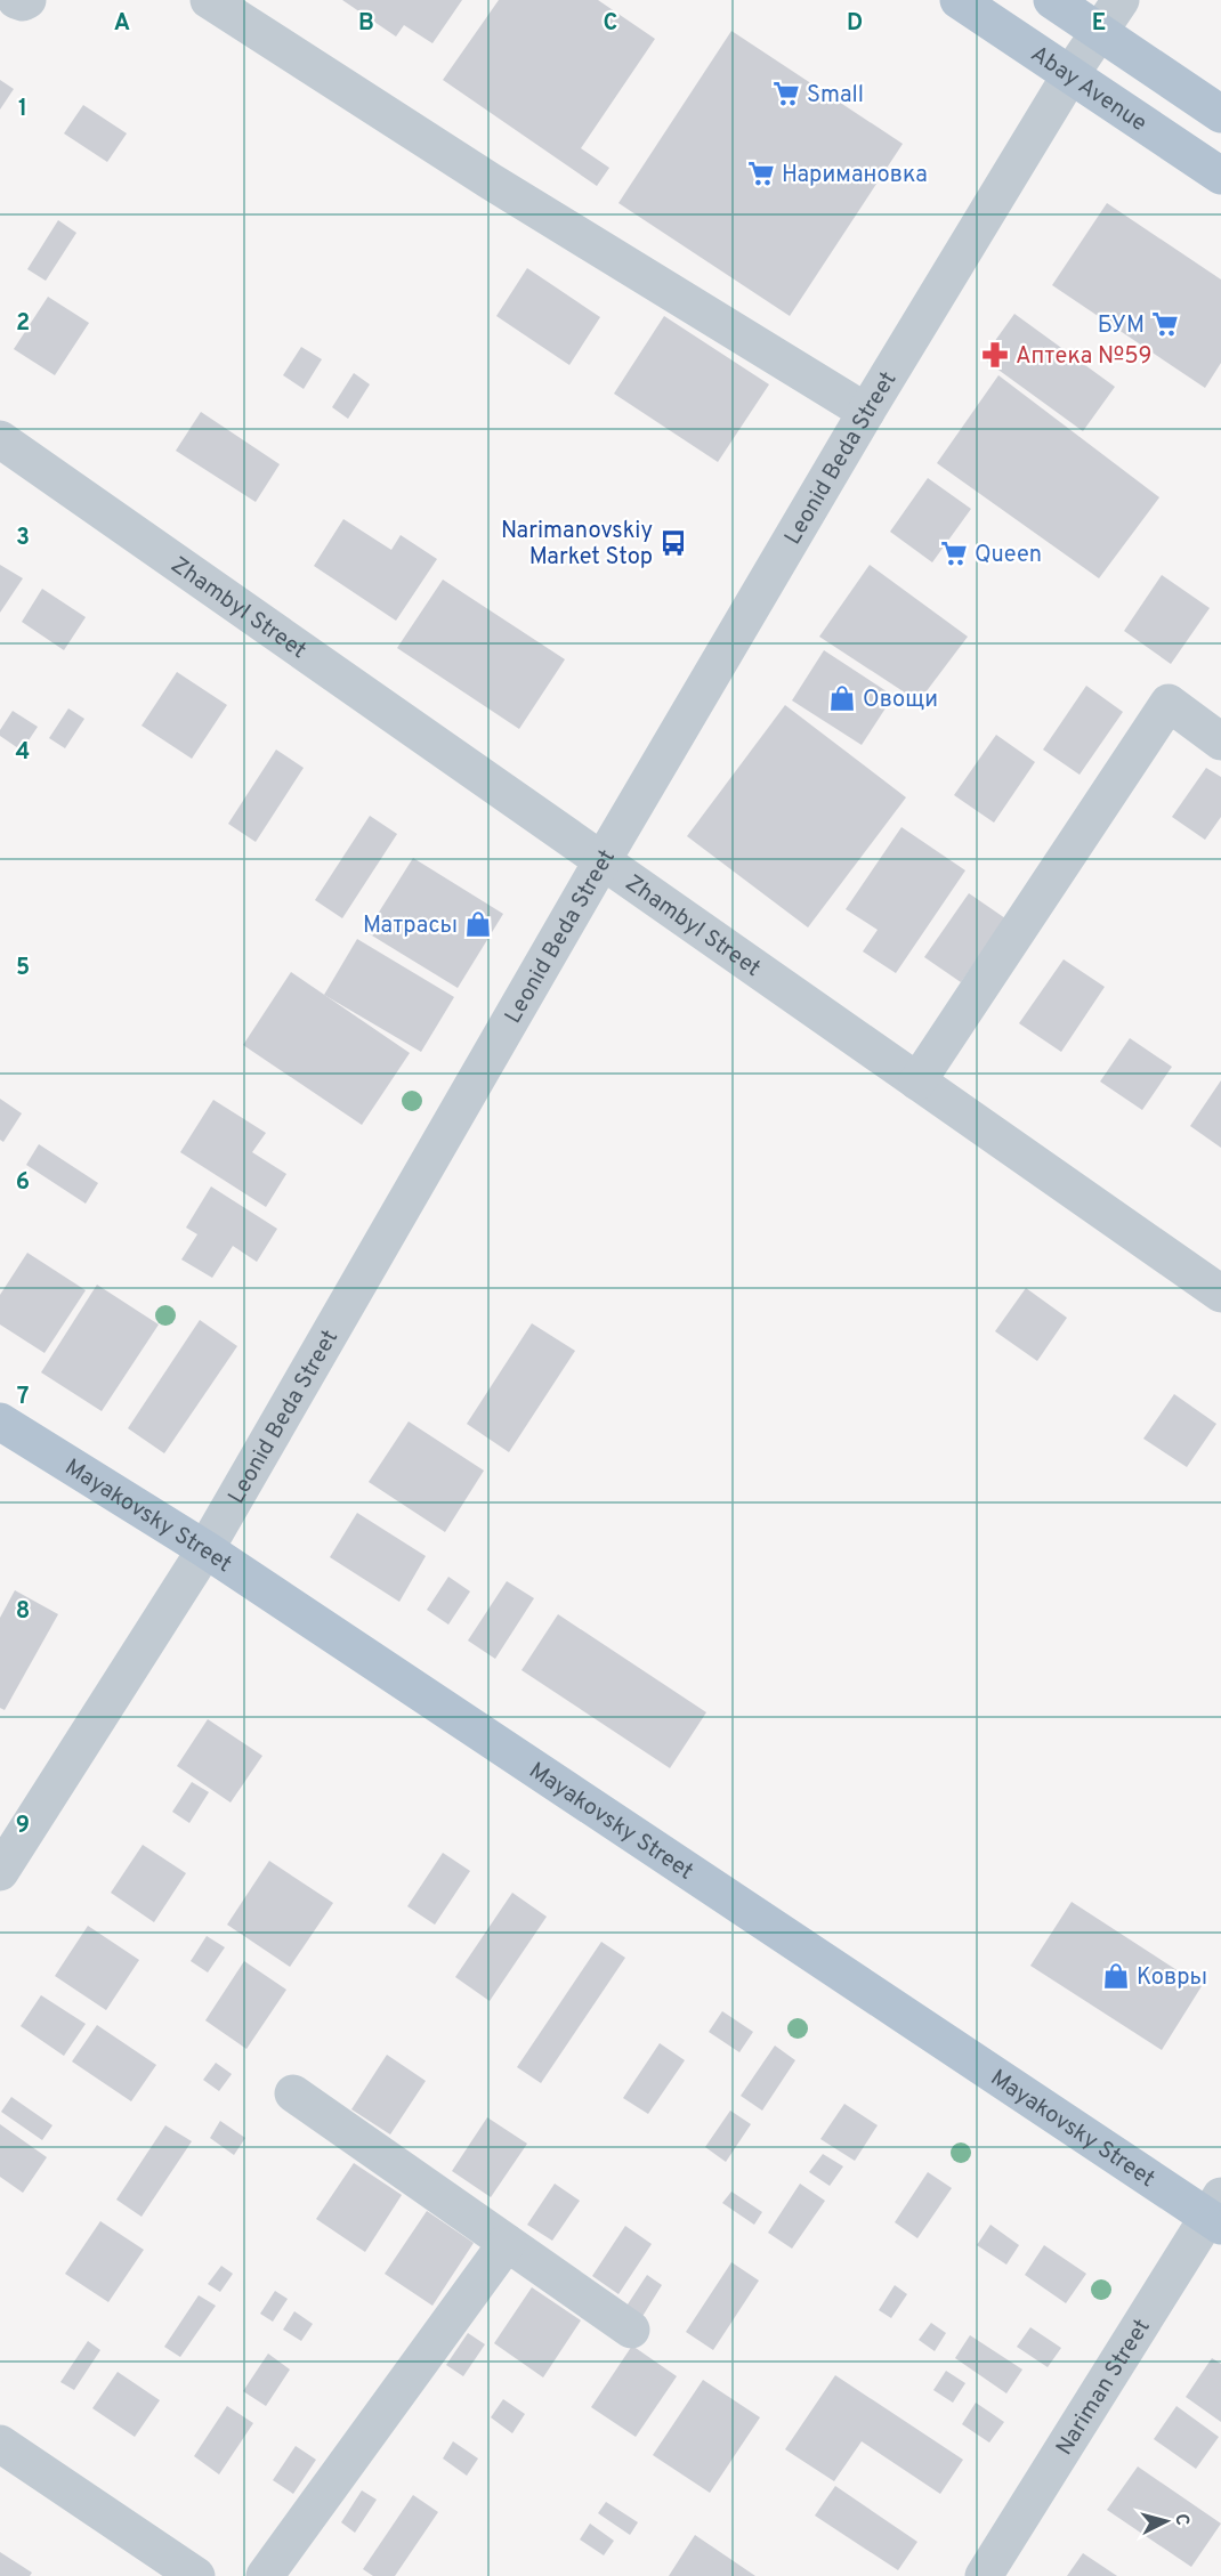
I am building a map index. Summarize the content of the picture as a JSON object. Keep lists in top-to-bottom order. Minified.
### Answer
{"streets":{"main road":["Abay Avenue","Mayakovsky Street"],"street":["Leonid Beda Street","Zhambyl Street","Nariman Street"]},"crossings":[["Abay Avenue","Leonid Beda Street"],["Leonid Beda Street","Zhambyl Street"],["Leonid Beda Street","Mayakovsky Street"],["Mayakovsky Street","Nariman Street"]],"places":{"supermarket":["Small","Наримановка","БУМ","Queen"],"pharmacy":["Аптека №59"],"bus stop":["Narimanovskiy Market Stop"],"shop":["Овощи","Матрасы","Ковры"]},"north":"right","grid":{"columns":["A","B","C","D","E"],"rows":["1","2","3","4","5","6","7","8","9"]}}
